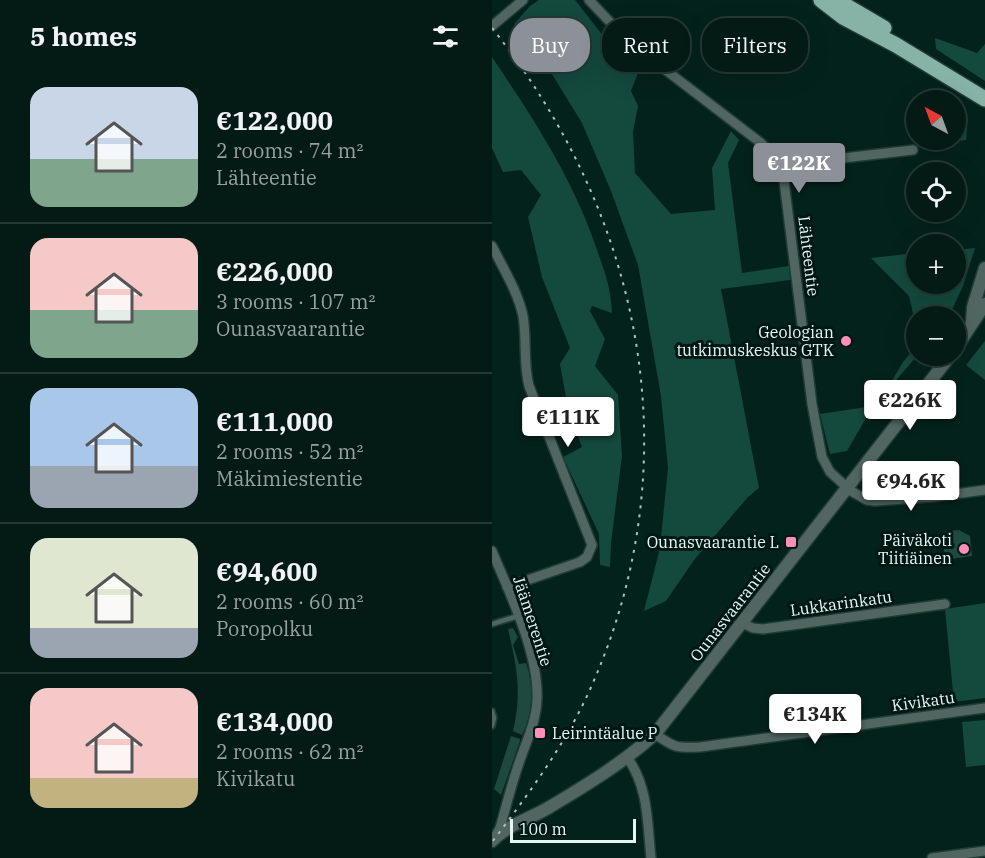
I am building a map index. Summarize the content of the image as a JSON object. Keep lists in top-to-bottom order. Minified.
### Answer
{"streets":{"street":["Lähteentie","Lukkarinkatu","Ounasvaarantie","Jäämerentie","Kivikatu"]},"crossings":[["Lähteentie","Ounasvaarantie"],["Lukkarinkatu","Ounasvaarantie"],["Ounasvaarantie","Jäämerentie"],["Ounasvaarantie","Kivikatu"]],"places":{"other":["Geologian tutkimuskeskus GTK","Päiväkoti Tiitiäinen"],"transit":["Ounasvaarantie L","Leirintäalue P"]},"scale_bar":"100 m","north":"top left","page":{"heading":"5 homes","chip":["Buy","Rent","Filters"],"list":[{"name":"€122,000","note":"2 rooms · 74 m² · Lähteentie"},{"name":"€226,000","note":"3 rooms · 107 m² · Ounasvaarantie"},{"name":"€111,000","note":"2 rooms · 52 m² · Mäkimiestentie"},{"name":"€94,600","note":"2 rooms · 60 m² · Poropolku"},{"name":"€134,000","note":"2 rooms · 62 m² · Kivikatu"}],"map_buttons":["+","−"],"price":["€122K","€226K","€111K","€94.6K","€134K"],"scale":"100 m"}}
